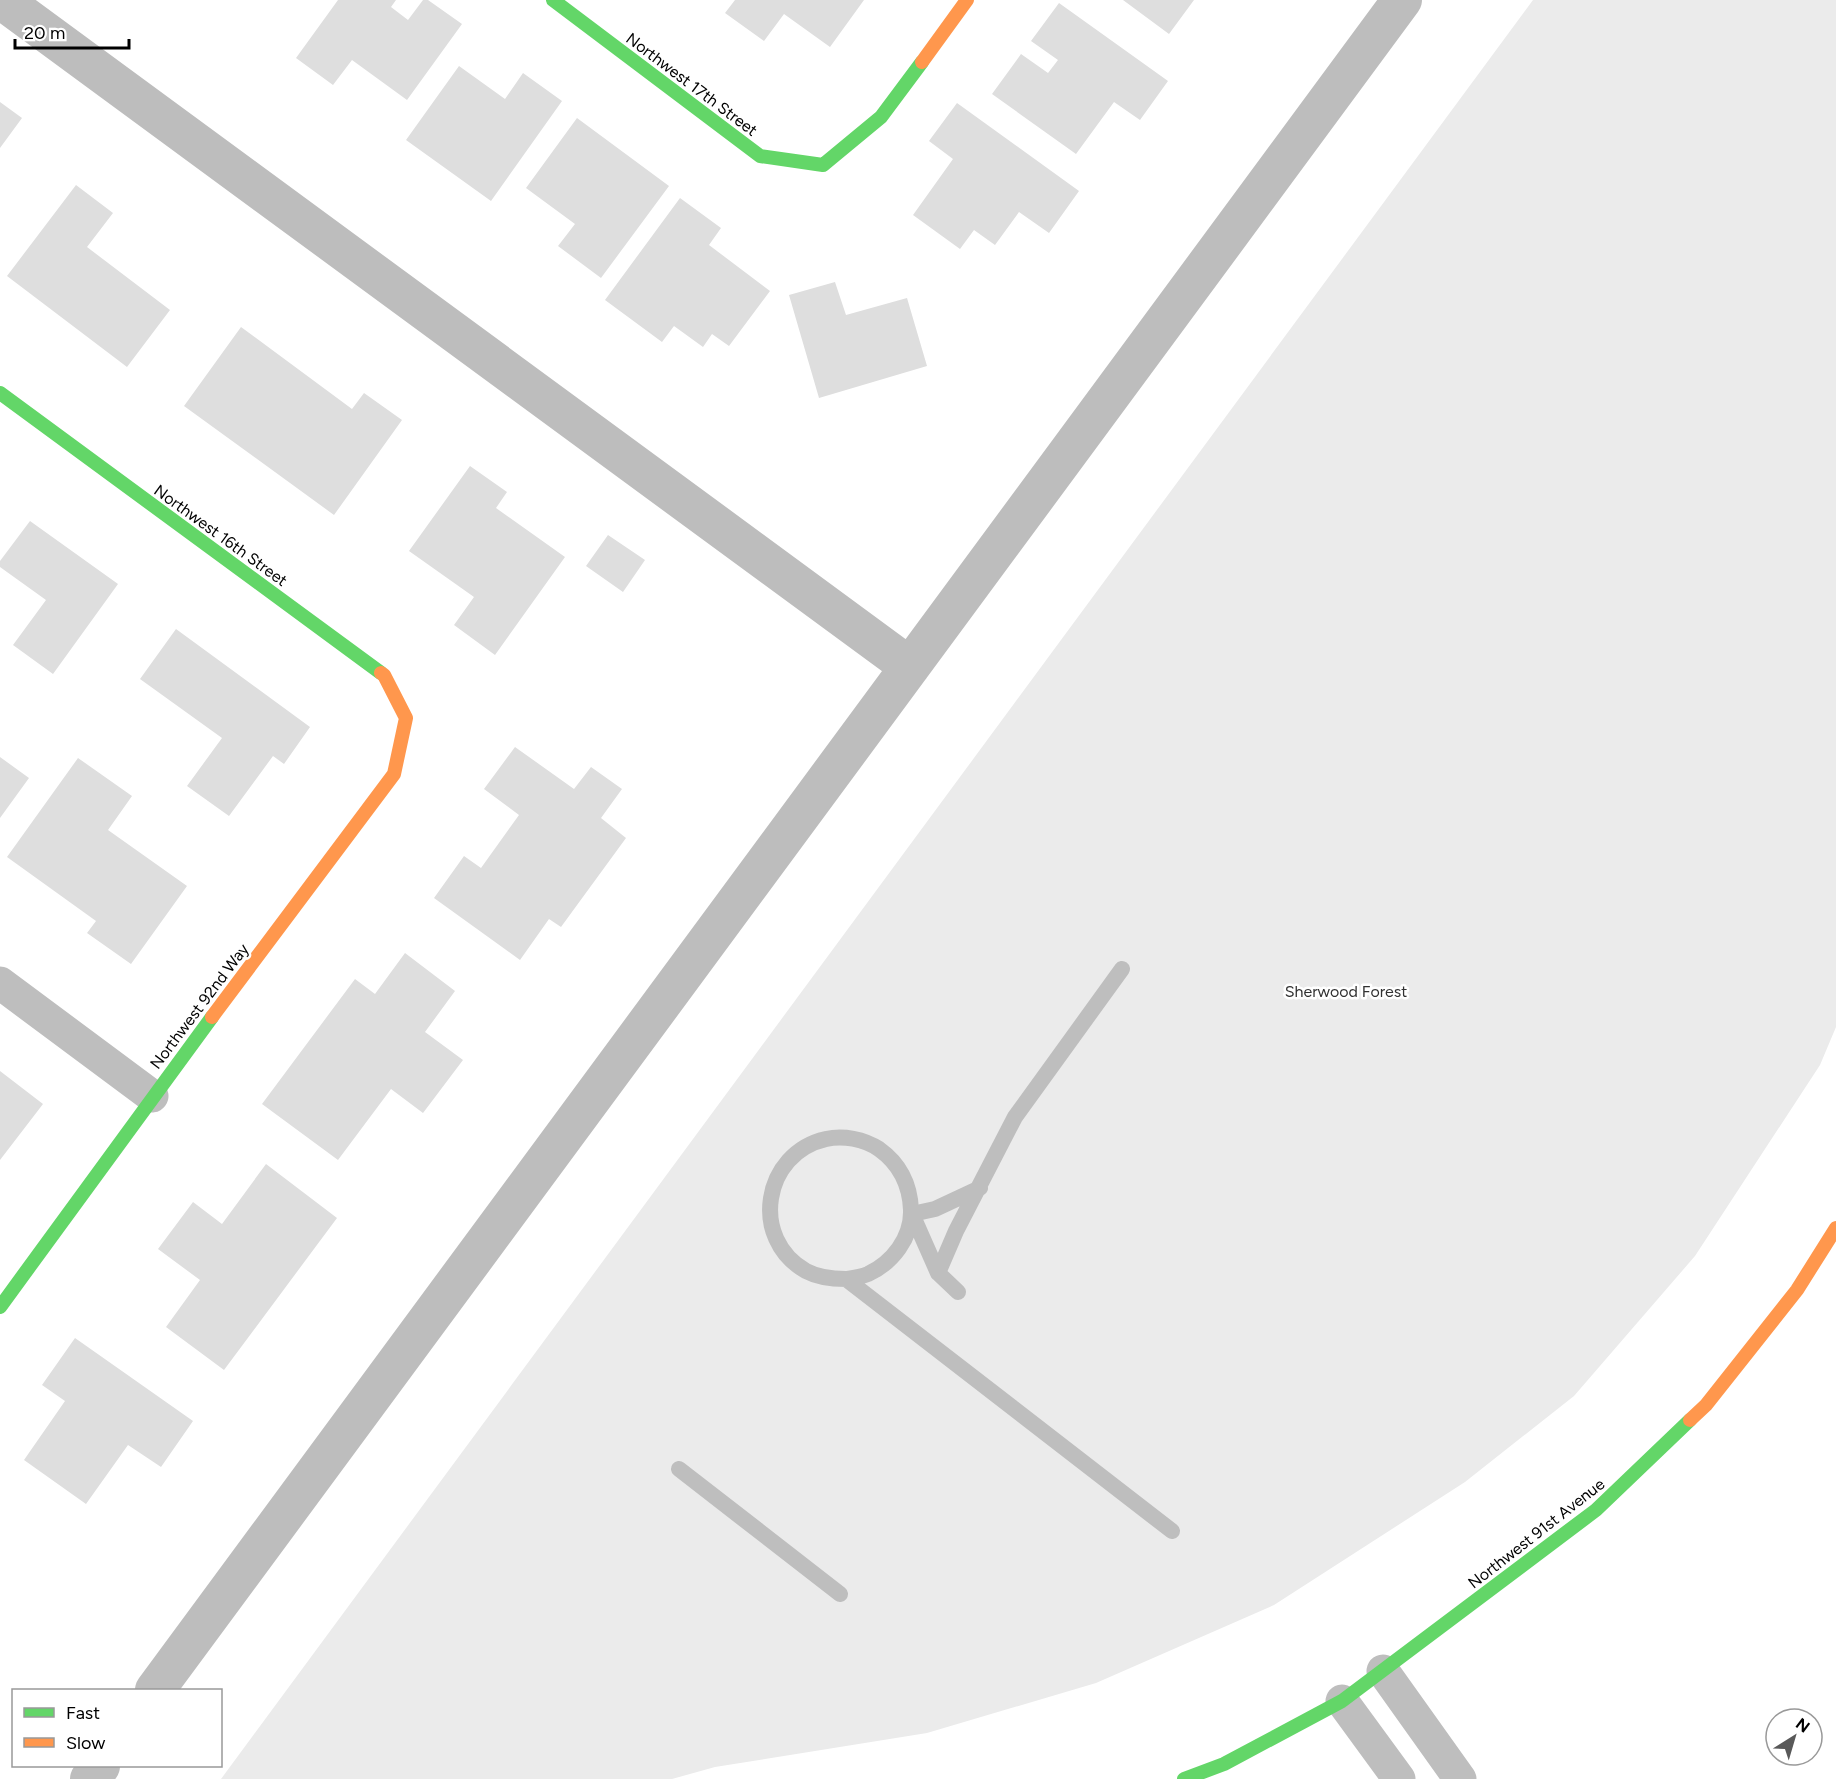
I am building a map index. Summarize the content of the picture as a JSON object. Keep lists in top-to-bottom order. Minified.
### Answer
{"streets":{"street":["Northwest 17th Street","Northwest 16th Street","Northwest 92nd Way","Northwest 91st Avenue"]},"crossings":[["Northwest 16th Street","Northwest 92nd Way"]],"parks":["Sherwood Forest"],"legend":["Fast","Slow"],"scale_bar":"20 m","north":"top right"}
